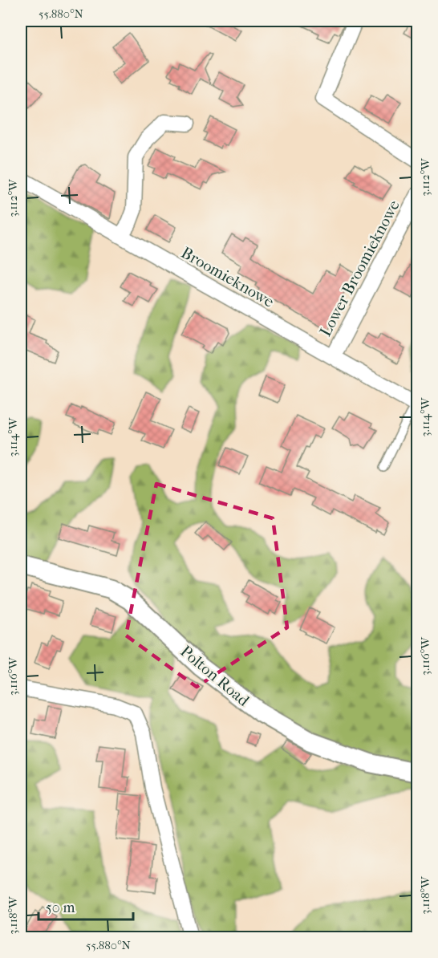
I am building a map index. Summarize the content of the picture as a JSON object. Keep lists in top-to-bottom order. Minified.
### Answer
{"streets":{"street":["Lower Broomieknowe","Broomieknowe","Polton Road"]},"crossings":[["Lower Broomieknowe","Broomieknowe"]],"scale_bar":"50 m","coordinates":["55.880°N","3.112°W","3.114°W","3.116°W","3.118°W"]}
